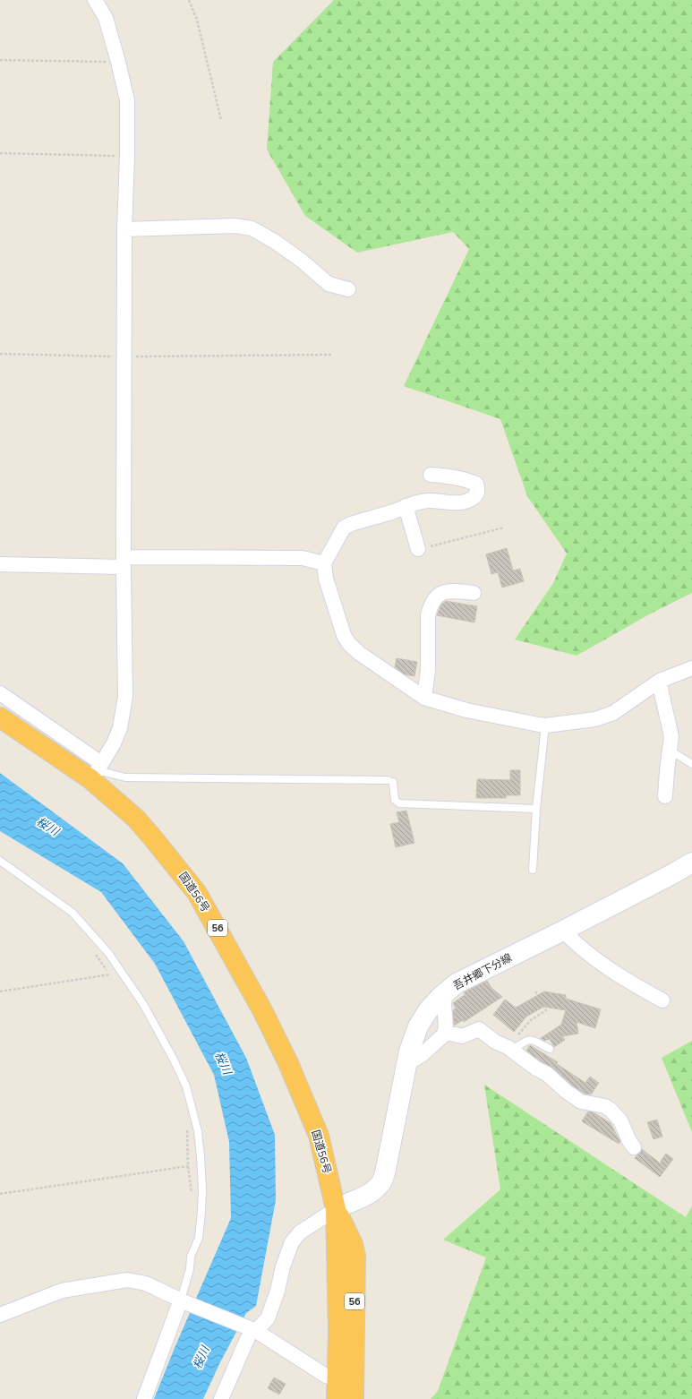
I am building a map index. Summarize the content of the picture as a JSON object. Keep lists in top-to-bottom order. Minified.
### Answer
{"streets":{"highway":["国道56号","56"],"main road":["吾井郷下分線"]},"crossings":[["国道56号","吾井郷下分線"]],"water":["桜川"]}
